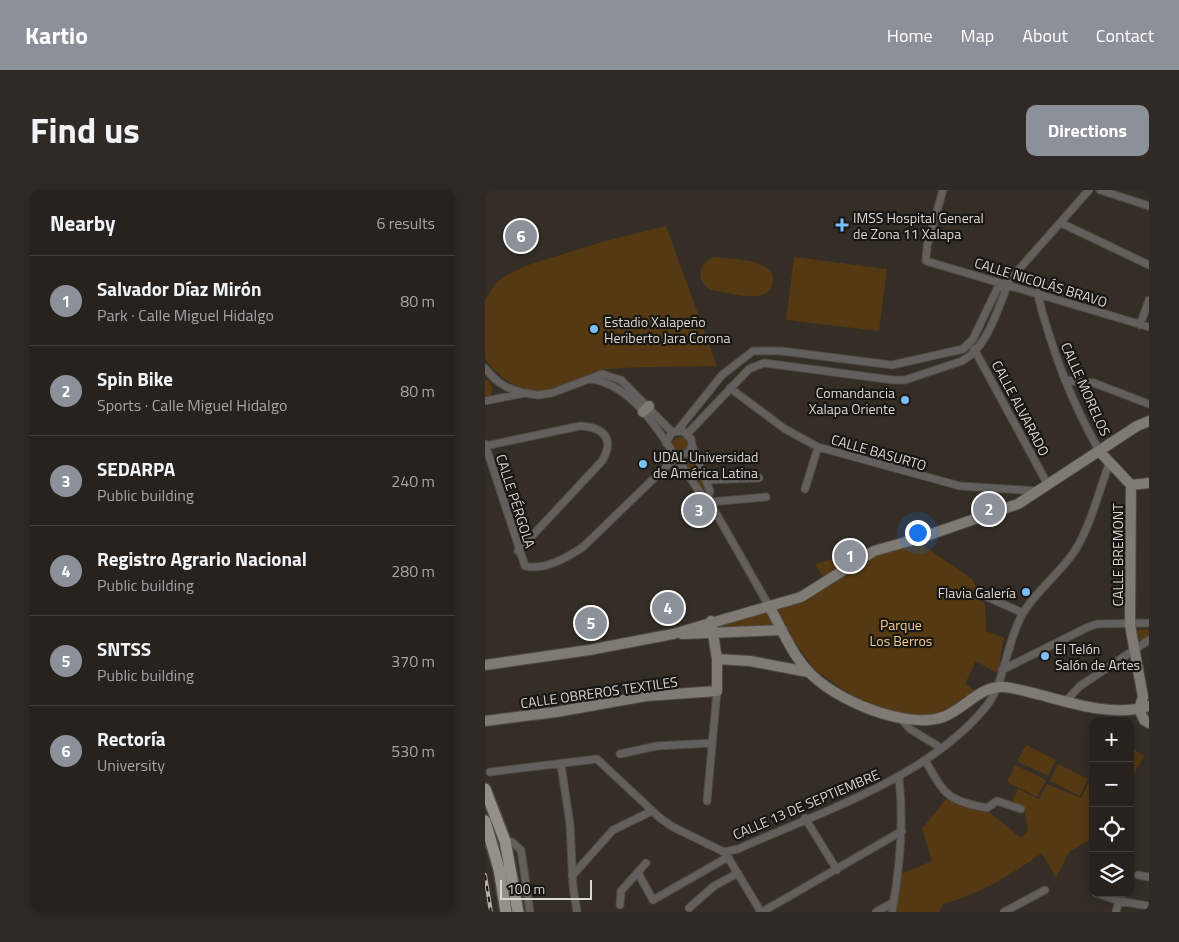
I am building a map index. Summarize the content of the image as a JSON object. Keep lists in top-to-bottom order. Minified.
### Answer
{"streets":{"main road":["CALLE MORELOS","CALLE BREMONT","CALLE OBREROS TEXTILES"],"street":["CALLE NICOLÁS BRAVO","CALLE ALVARADO","CALLE BASURTO","CALLE PÉRGOLA","CALLE 13 DE SEPTIEMBRE"]},"crossings":[["CALLE NICOLÁS BRAVO","CALLE MORELOS"],["CALLE MORELOS","CALLE BREMONT"],["CALLE MORELOS","CALLE 13 DE SEPTIEMBRE"]],"parks":["Parque Los Berros"],"places":{"health":["IMSS Hospital General de Zona 11 Xalapa"],"other":["Estadio Xalapeño Heriberto Jara Corona","Comandancia Xalapa Oriente","UDAL Universidad de América Latina","Flavia Galería","El Telón Salón de Artes"]},"scale_bar":"100 m","page":{"header":"Kartio","nav":["Home","Map","About","Contact"],"title":"Find us","buttons":"Directions","heading":["Nearby","6 results"],"pins":["6","2","3","1","4","5"],"list":[{"mark":"1","name":"Salvador Díaz Mirón","note":"Park · Calle Miguel Hidalgo","value":"80 m"},{"mark":"2","name":"Spin Bike","note":"Sports · Calle Miguel Hidalgo","value":"80 m"},{"mark":"3","name":"SEDARPA","note":"Public building","value":"240 m"},{"mark":"4","name":"Registro Agrario Nacional","note":"Public building","value":"280 m"},{"mark":"5","name":"SNTSS","note":"Public building","value":"370 m"},{"mark":"6","name":"Rectoría","note":"University","value":"530 m"}],"map_buttons":["+","−"],"scale":"100 m"}}
